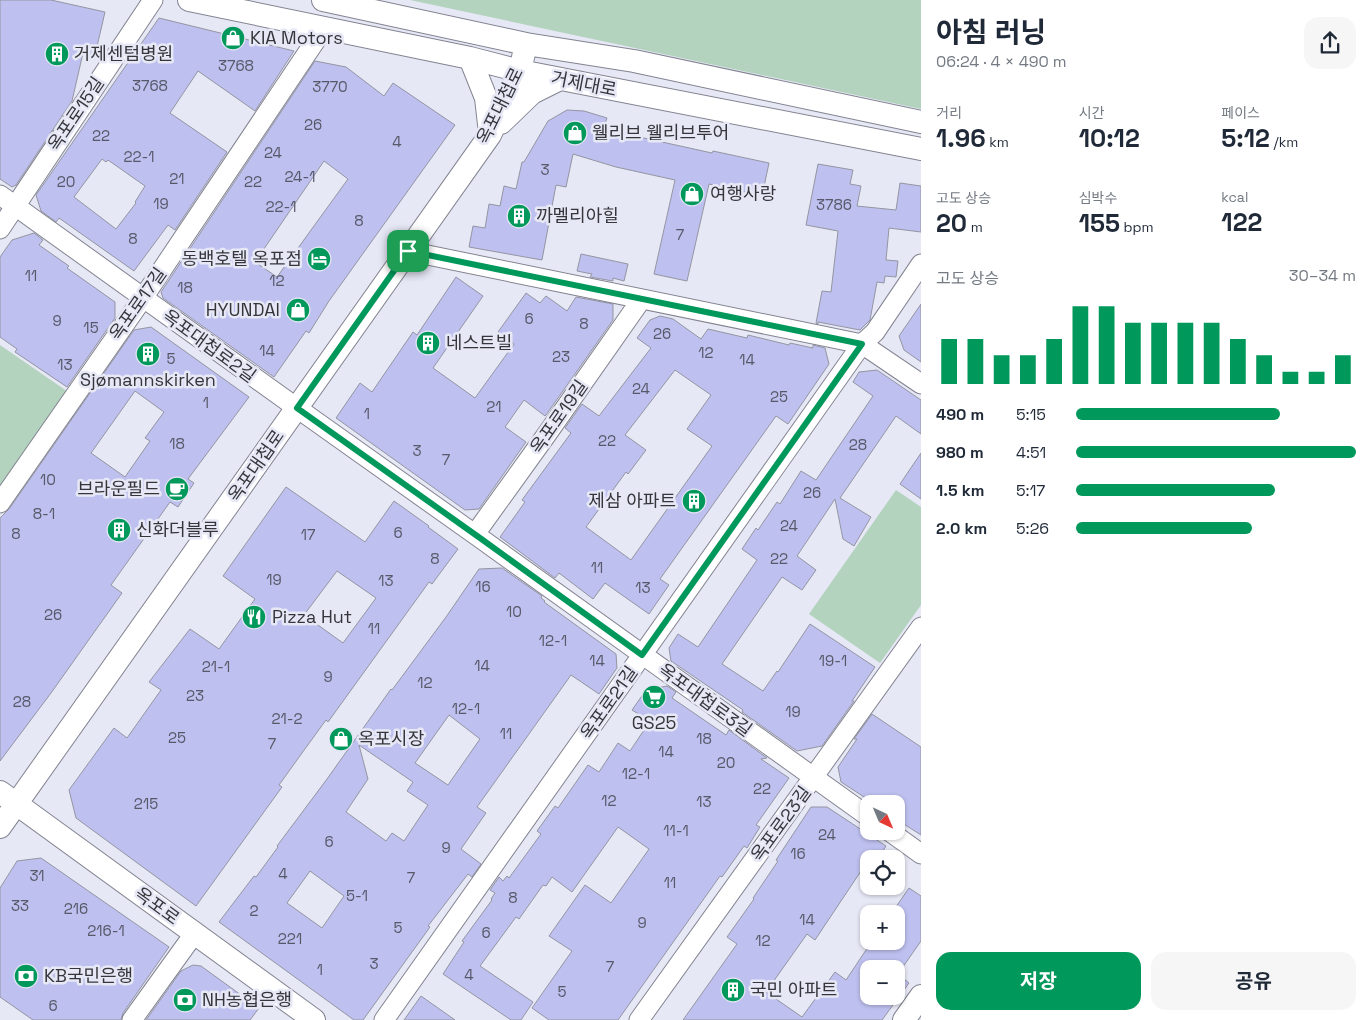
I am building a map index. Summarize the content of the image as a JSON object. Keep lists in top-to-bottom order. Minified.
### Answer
{"streets":{"street":["거제대로","옥포대첩로","옥포로15길","옥포로17길","옥포대첩로2길","옥포로19길","옥포대첩로3길","옥포로21길","옥포로23길","옥포로"]},"crossings":[["거제대로","옥포대첩로"],["거제대로","옥포로17길"],["옥포대첩로","옥포대첩로2길"],["옥포대첩로","옥포대첩로3길"],["옥포대첩로","옥포로"],["옥포로15길","옥포대첩로2길"],["옥포로17길","옥포대첩로2길"],["옥포대첩로2길","옥포대첩로3길"],["옥포로19길","옥포대첩로3길"],["옥포대첩로3길","옥포로21길"],["옥포대첩로3길","옥포로23길"]],"places":{"shop":["KIA Motors","웰리브 웰리브투어","여행사랑","HYUNDAI","옥포시장"],"building":["거제센텀병원","까멜리아힐","네스트빌","Sjømannskirken","제삼 아파트","신화더블루","국민 아파트"],"hotel":["동백호텔 옥포점"],"cafe":["브라운필드"],"restaurant":["Pizza Hut"],"supermarket":["GS25"],"bank":["KB국민은행","NH농협은행"]},"house_numbers":["3768","3768","3770","26","22","4","24","22-1","3","24-1","21","20","22","19","3786","22-1","8","7","8","11","12","18","6","9","8","15","26","14","12","23","5","14","13","24","25","1","21","1","22","18","28","3","7","10","26","8-1","24","6","8","17","8","22","11","19","13","16","13","10","26","11","12-1","14","19-1","14","21-1","9","12","23","28","12-1","19","21-2","11","25","18","7","14","20","12-1","22","12","13","215","11-1","24","6","9","16","4","31","7","11","5-1","8","33","216","2","14","9","5","216-1","6","221","12","3","7","1","4","5","6"],"north":"bottom right","page":{"heading":["아침 러닝","06:24 · 4 × 490 m"],"stats":[["거리","1.96 km"],["시간","10:12"],["페이스","5:12 /km"],["고도 상승","20 m"],["심박수","155 bpm"],["kcal","122"]],"chart":["고도 상승","30–34 m"],"list":[{"name":"490 m","note":"5:15"},{"name":"980 m","note":"4:51"},{"name":"1.5 km","note":"5:17"},{"name":"2.0 km","note":"5:26"}],"map_buttons":["+","−"],"buttons":["저장","공유"]}}
